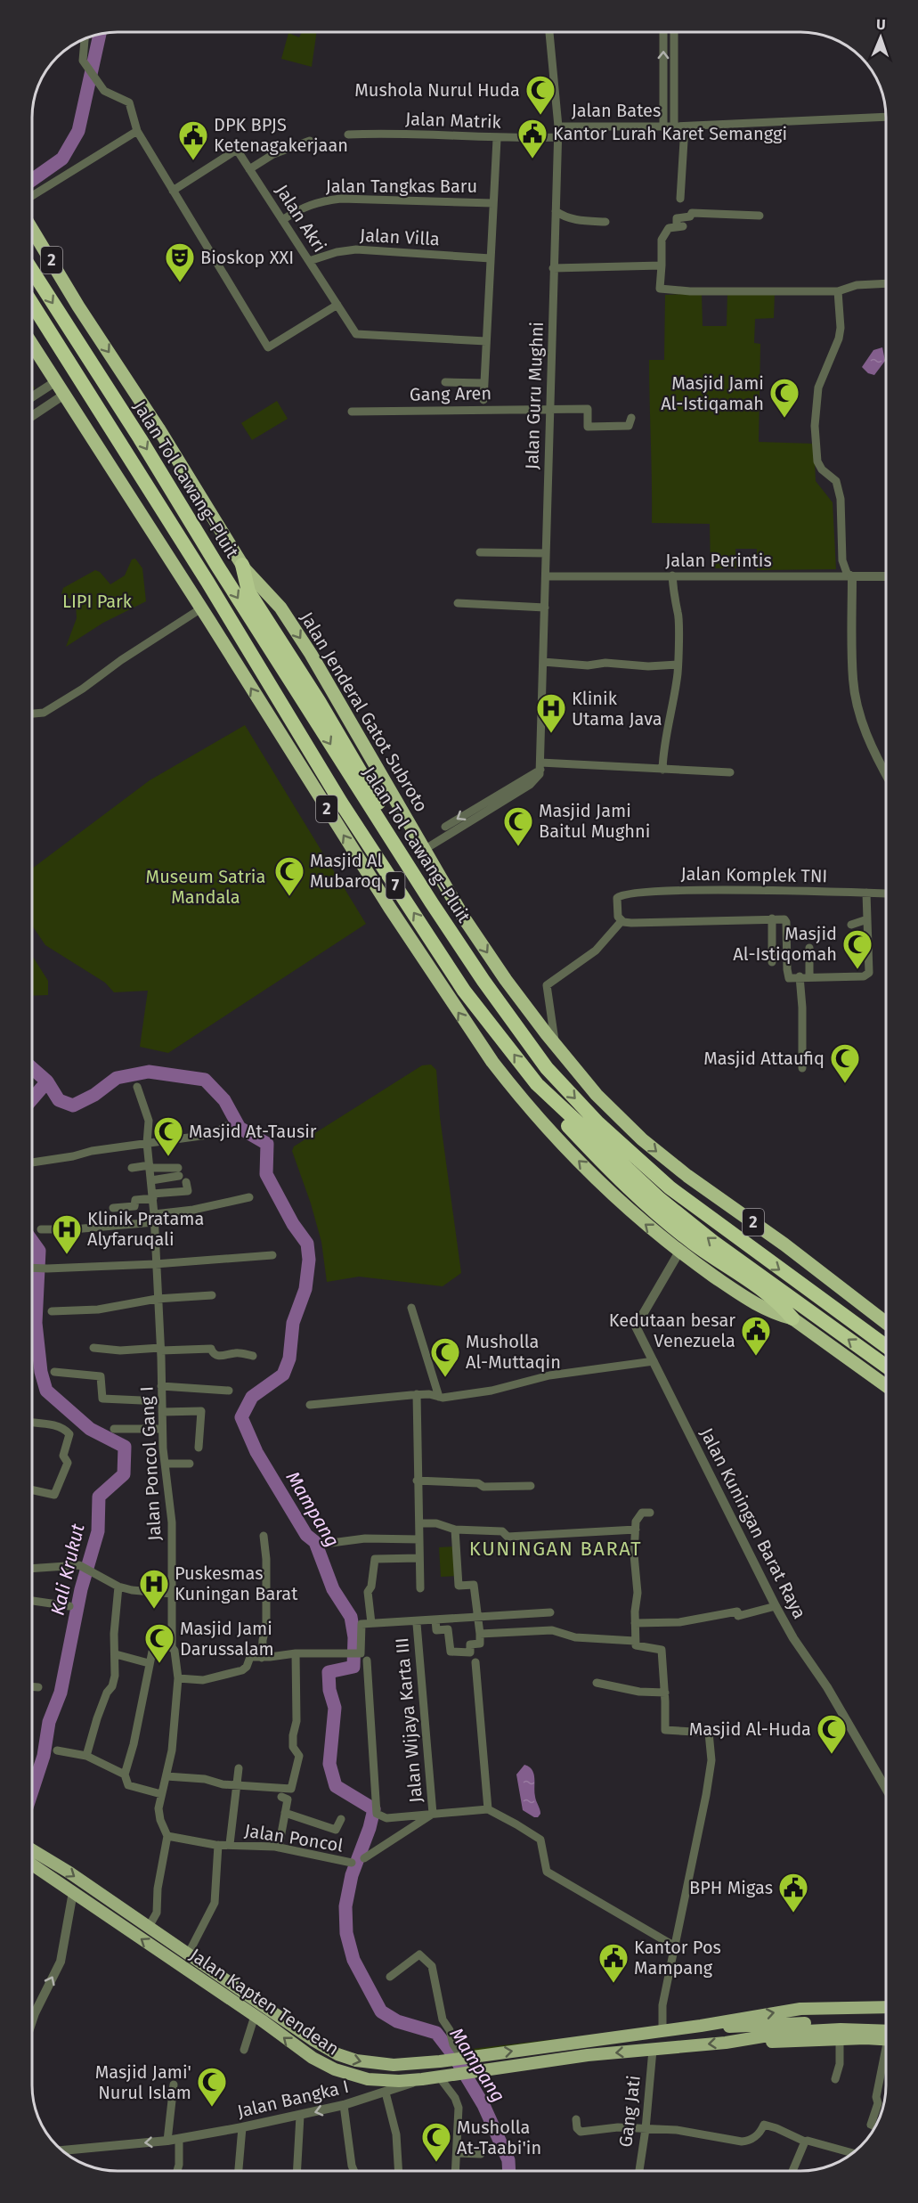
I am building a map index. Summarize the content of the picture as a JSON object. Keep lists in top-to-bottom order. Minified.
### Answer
{"streets":{"highway":["2","Jalan Tol Cawang–Pluit","Jalan Jenderal Gatot Subroto","7"],"main road":["Jalan Kapten Tendean"],"street":["Jalan Bates","Jalan Matrik","Jalan Tangkas Baru","Jalan Akri","Jalan Villa","Gang Aren","Jalan Guru Mughni","Jalan Perintis","Jalan Komplek TNI","Jalan Poncol Gang I","Jalan Kuningan Barat Raya","Jalan Wijaya Karta III","Jalan Poncol","Jalan Bangka I","Gang Jati"]},"crossings":[["Jalan Bates","Jalan Guru Mughni"],["Jalan Matrik","Jalan Guru Mughni"],["Jalan Tangkas Baru","Jalan Akri"],["Jalan Akri","Jalan Villa"],["2","Jalan Kuningan Barat Raya"],["Gang Aren","Jalan Guru Mughni"],["Jalan Guru Mughni","Jalan Perintis"],["Jalan Poncol Gang I","Jalan Poncol"],["Jalan Kapten Tendean","Jalan Bangka I"],["Jalan Kapten Tendean","Gang Jati"]],"one_way":["Jalan Bangka I"],"districts":["KUNINGAN BARAT"],"water":["Mampang","Kali Krukut"],"parks":["LIPI Park","Museum Satria Mandala"],"places":{"mosque":["Mushola Nurul Huda","Masjid Jami Al-Istiqamah","Masjid Jami Baitul Mughni","Masjid Al Mubaroq","Masjid Al-Istiqomah","Masjid Attaufiq","Masjid At-Tausir","Musholla Al-Muttaqin","Masjid Jami Darussalam","Masjid Al-Huda","Masjid Jami' Nurul Islam","Musholla At-Taabi'in"],"public building":["Kantor Lurah Karet Semanggi","DPK BPJS Ketenagakerjaan","Kedutaan besar Venezuela","BPH Migas","Kantor Pos Mampang"],"theatre":["Bioskop XXI"],"hospital":["Klinik Utama Java","Klinik Pratama Alyfaruqali","Puskesmas Kuningan Barat"]},"north":"top"}
